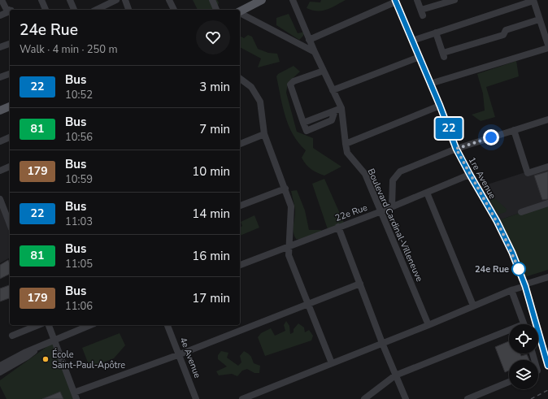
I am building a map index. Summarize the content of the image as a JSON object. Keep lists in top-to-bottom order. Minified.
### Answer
{"streets":{"street":["1re Avenue","22e Rue","Boulevard Cardinal-Villeneuve","4e Avenue"]},"crossings":[["1re Avenue","22e Rue"],["22e Rue","Boulevard Cardinal-Villeneuve"]],"places":["24e Rue","École Saint-Paul-Apôtre"],"lines":["bus line 22"],"page":{"on_map":"22","heading":["24e Rue","Walk · 4 min · 250 m"],"list":[{"mark":"22","name":"Bus","note":"10:52","value":"3 min"},{"mark":"81","name":"Bus","note":"10:56","value":"7 min"},{"mark":"179","name":"Bus","note":"10:59","value":"10 min"},{"mark":"22","name":"Bus","note":"11:03","value":"14 min"},{"mark":"81","name":"Bus","note":"11:05","value":"16 min"},{"mark":"179","name":"Bus","note":"11:06","value":"17 min"}]}}
